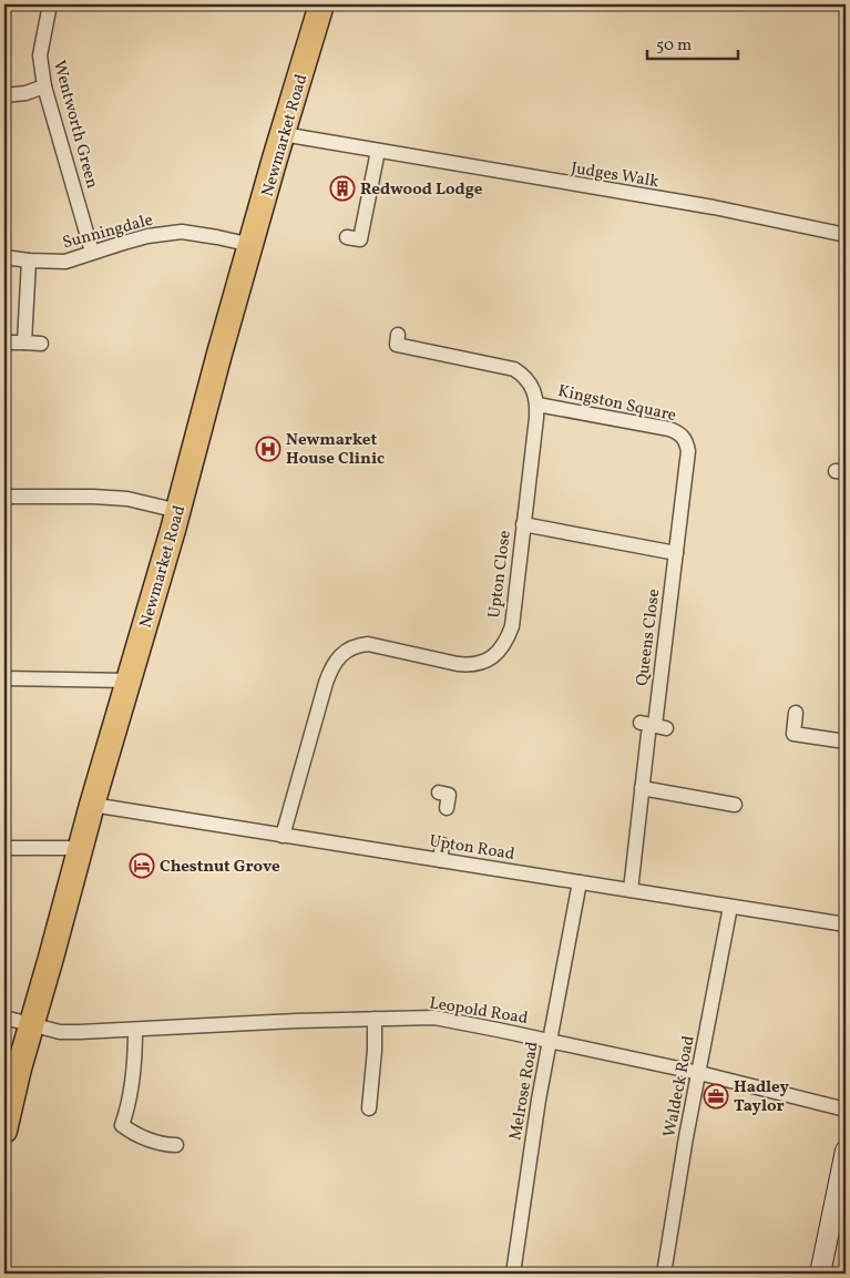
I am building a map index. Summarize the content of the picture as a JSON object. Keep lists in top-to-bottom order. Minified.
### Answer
{"streets":{"highway":["Newmarket Road"],"street":["Wentworth Green","Judges Walk","Sunningdale","Kingston Square","Upton Close","Queens Close","Upton Road","Leopold Road","Waldeck Road","Melrose Road"]},"crossings":[["Wentworth Green","Sunningdale"],["Newmarket Road","Judges Walk"],["Newmarket Road","Sunningdale"],["Newmarket Road","Upton Road"],["Newmarket Road","Leopold Road"],["Kingston Square","Upton Close"],["Kingston Square","Queens Close"],["Upton Close","Upton Road"],["Queens Close","Upton Road"],["Upton Road","Waldeck Road"],["Upton Road","Melrose Road"],["Leopold Road","Waldeck Road"],["Leopold Road","Melrose Road"]],"places":{"building":["Redwood Lodge"],"hospital":["Newmarket House Clinic"],"hotel":["Chestnut Grove"],"office":["Hadley Taylor"]},"scale_bar":"50 m"}
